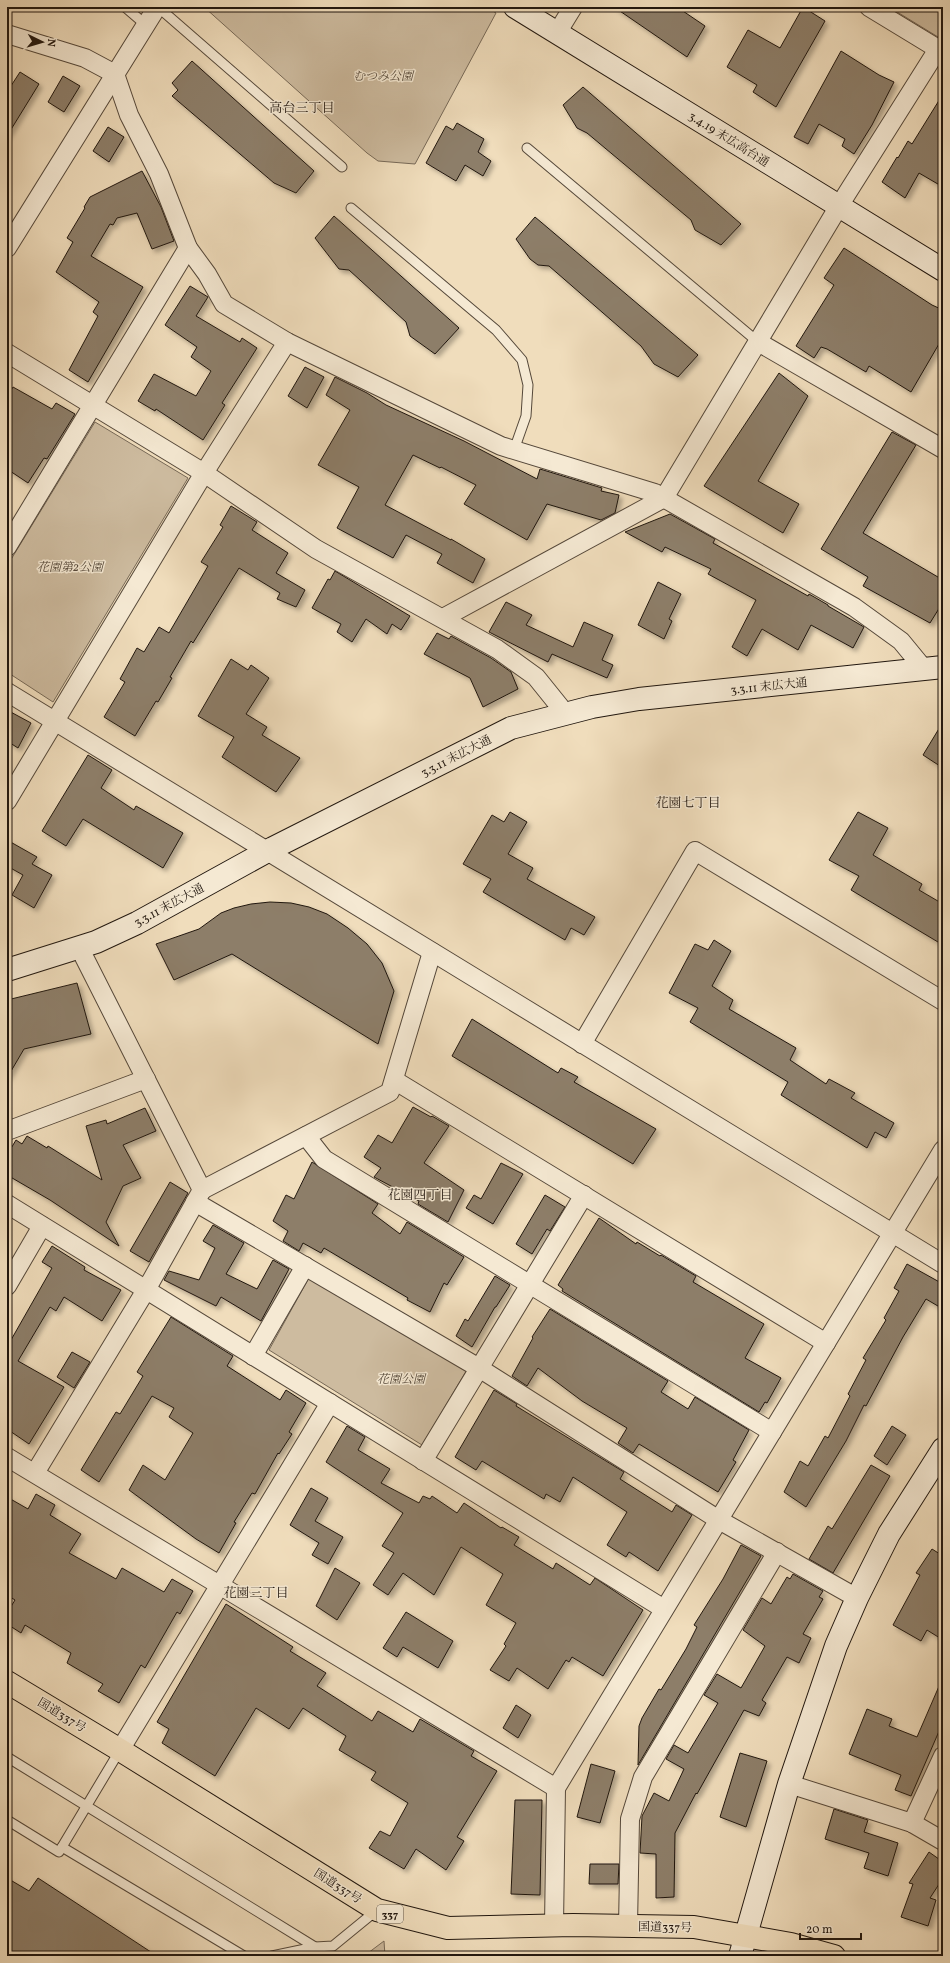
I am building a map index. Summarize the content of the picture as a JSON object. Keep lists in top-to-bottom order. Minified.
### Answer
{"streets":{"highway":["国道337号","337"],"street":["3.4.19 末広高台通","3.3.11 末広大通"]},"districts":["高台三丁目","花園七丁目","花園四丁目","花園三丁目"],"parks":["むつみ公園","花園第2公園","花園公園"],"scale_bar":"20 m","north":"right"}
